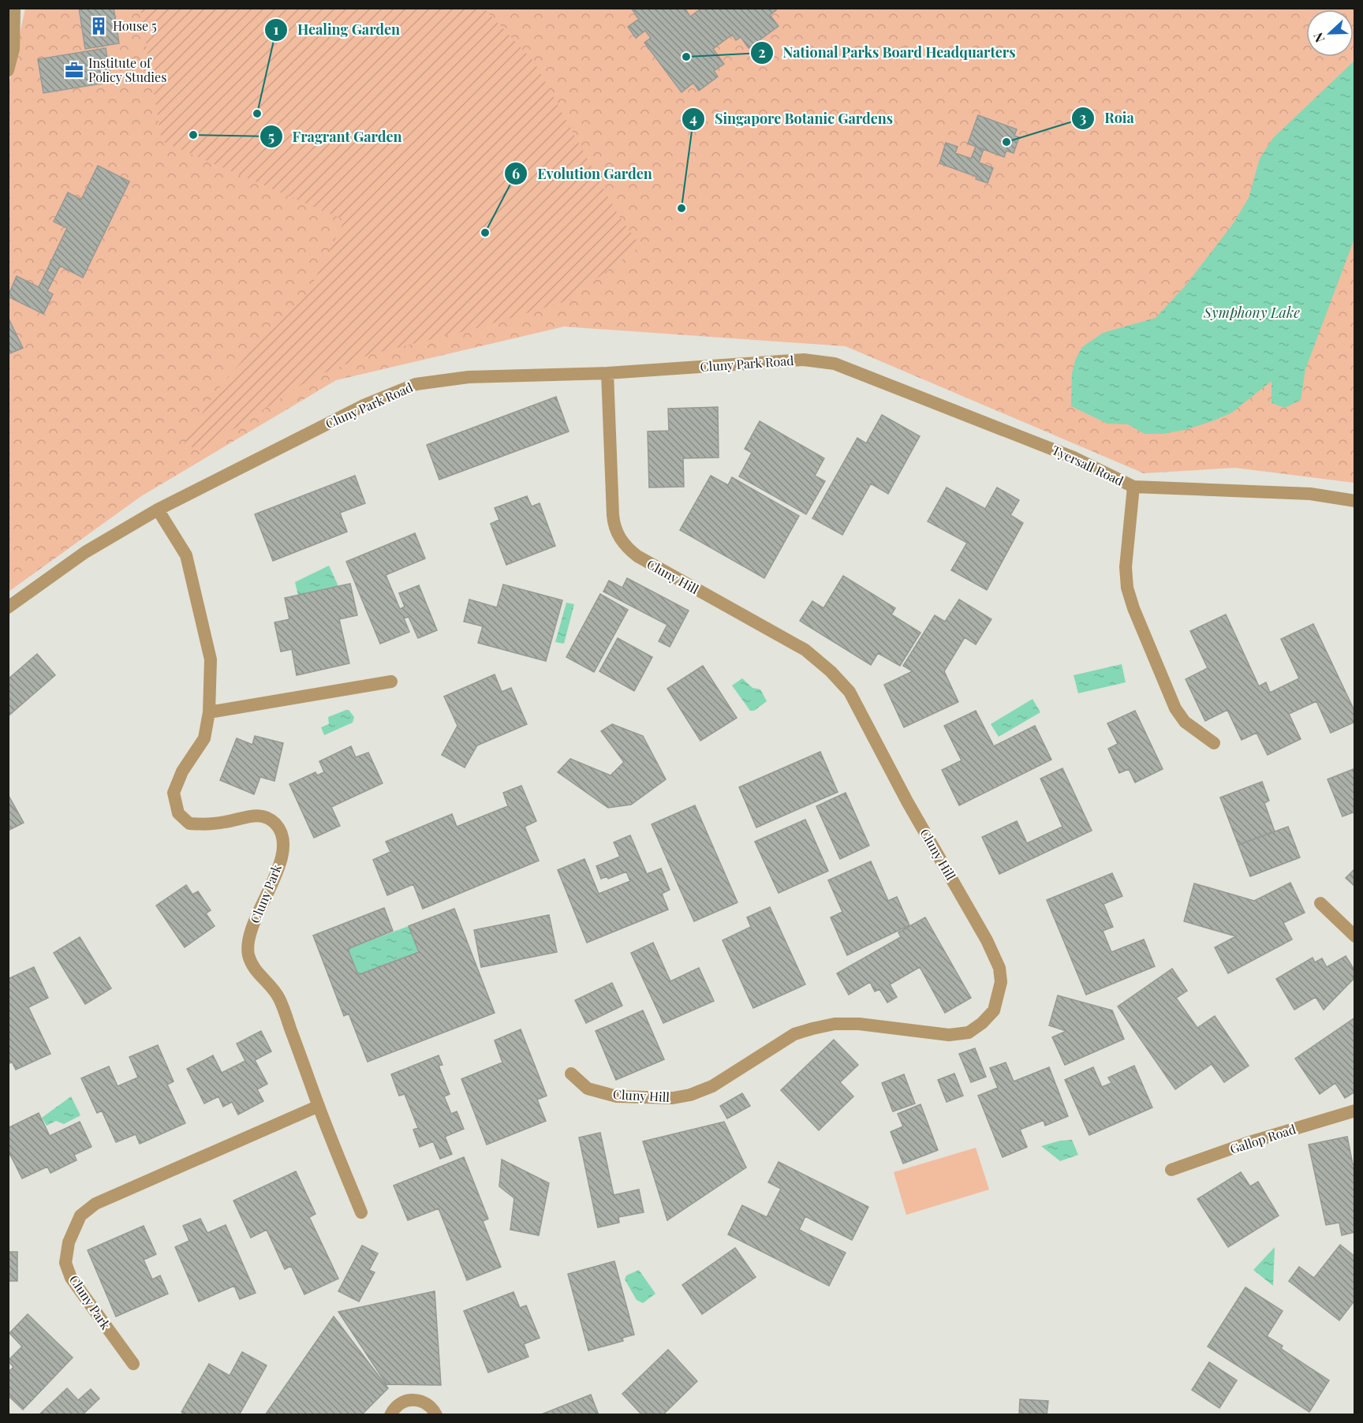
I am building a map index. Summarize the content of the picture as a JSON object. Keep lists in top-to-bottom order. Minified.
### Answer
{"streets":{"street":["Cluny Park Road","Tyersall Road","Cluny Hill","Cluny Park","Gallop Road"]},"crossings":[["Cluny Park Road","Tyersall Road"],["Cluny Park Road","Cluny Hill"],["Cluny Park Road","Cluny Park"]],"water":["Symphony Lake"],"places":{"building":["House 5"],"other":["National Parks Board Headquarters","Healing Garden","Fragrant Garden","Roia","Singapore Botanic Gardens","Evolution Garden"],"office":["Institute of Policy Studies"]},"north":"left"}
